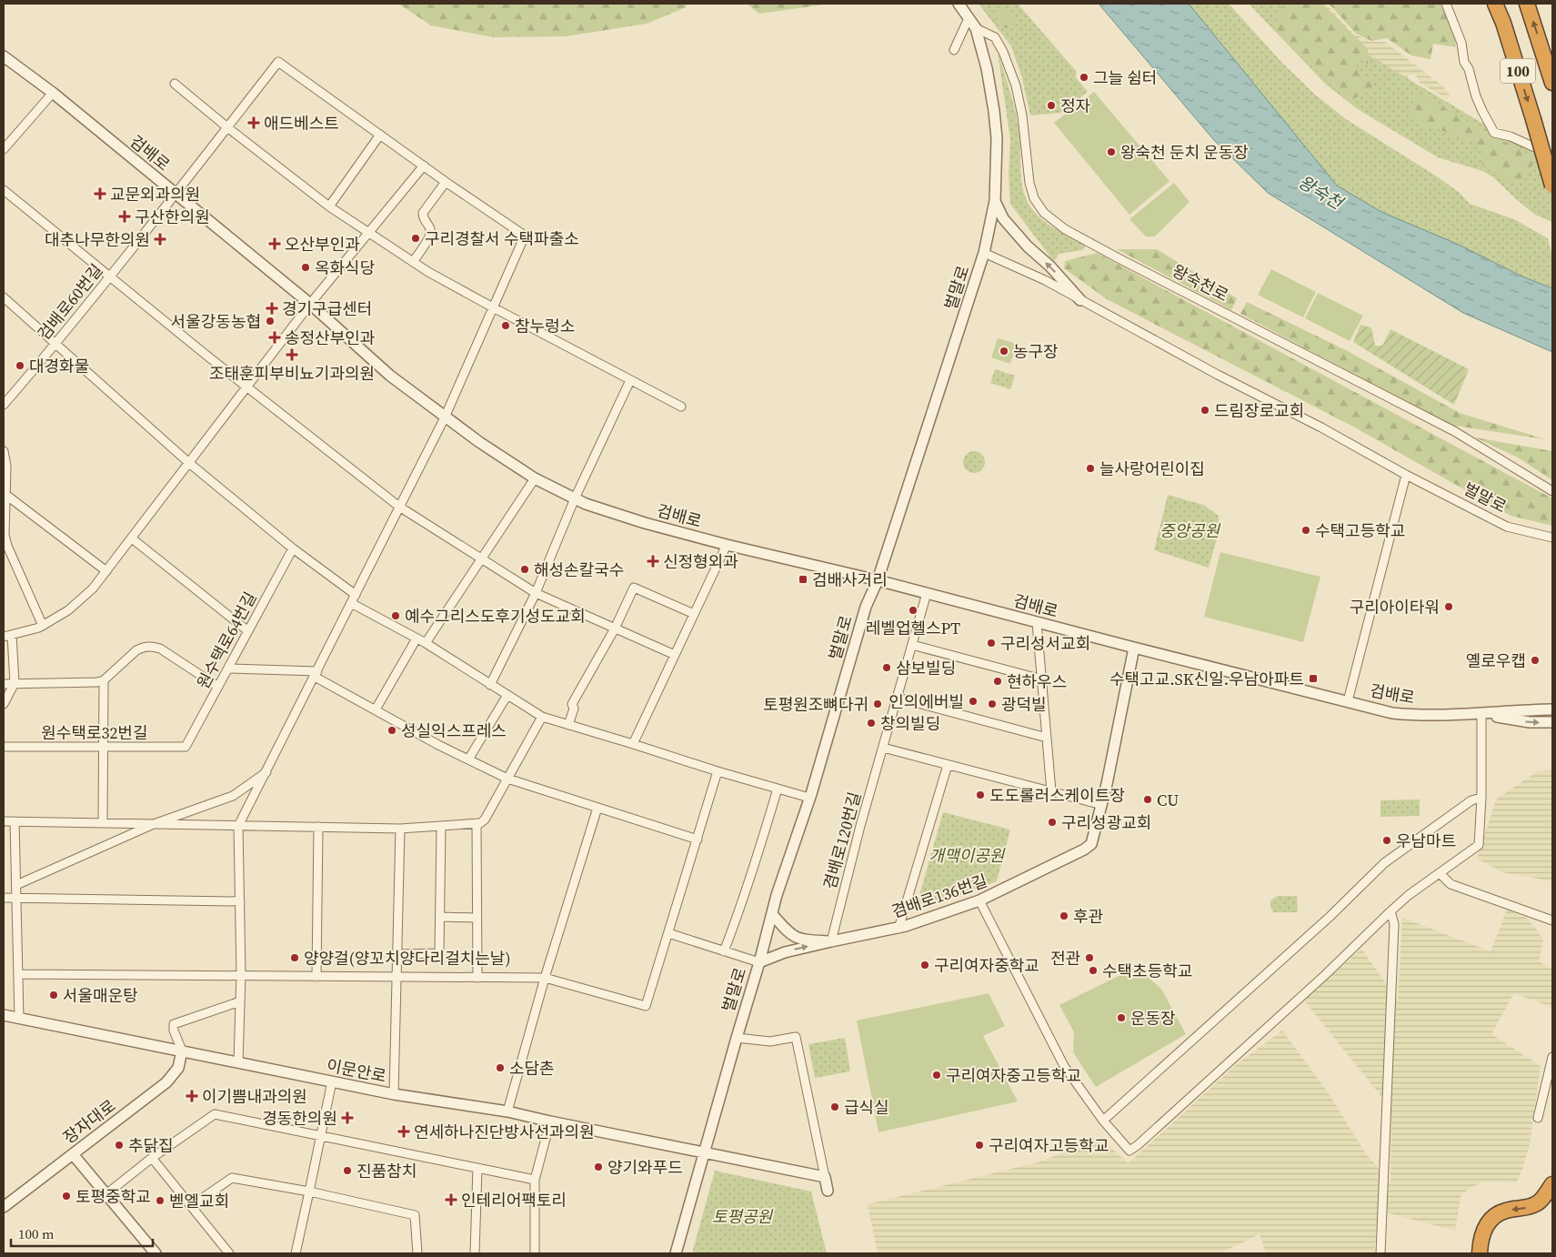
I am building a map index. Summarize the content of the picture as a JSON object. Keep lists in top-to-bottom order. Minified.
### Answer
{"streets":{"highway":["100"],"street":["검배로","왕숙천로","벌말로","검배로60번길","원수택로64번길","원수택로32번길","겸배로120번길","겸배로136번길","이문안로","장자대로"]},"crossings":[["검배로","벌말로"],["검배로","검배로60번길"],["검배로","겸배로120번길"],["검배로","겸배로136번길"],["왕숙천로","벌말로"],["벌말로","이문안로"],["원수택로64번길","원수택로32번길"],["겸배로120번길","겸배로136번길"],["이문안로","장자대로"]],"water":["왕숙천"],"parks":["중앙공원","개맥이공원","토평공원"],"places":{"other":["그늘 쉼터","정자","왕숙천 둔치 운동장","구리경찰서 수택파출소","옥화식당","서울강동농협","참누렁소","농구장","대경화물","드림장로교회","늘사랑어린이집","수택고등학교","해성손칼국수","구리아이타워","레벨업헬스PT","예수그리스도후기성도교회","구리성서교회","옐로우캡","삼보빌딩","현하우스","인의에버빌","토평원조뼈다귀","광덕빌","창의빌딩","성실익스프레스","도도롤러스케이트장","CU","구리성광교회","우남마트","후관","양양걸(양꼬치양다리걸치는날)","전관","구리여자중학교","수택초등학교","서울매운탕","운동장","소담촌","구리여자중고등학교","급식실","추닭집","구리여자고등학교","양기와푸드","진품참치","토평중학교","벧엘교회"],"health":["애드베스트","교문외과의원","구산한의원","대추나무한의원","오산부인과","경기구급센터","송정산부인과","조태훈피부비뇨기과의원","신정형외과","이기쁨내과의원","경동한의원","연세하나진단방사선과의원","인테리어팩토리"],"transit":["검배사거리","수택고교.SK신일.우남아파트"]},"scale_bar":"100 m"}
